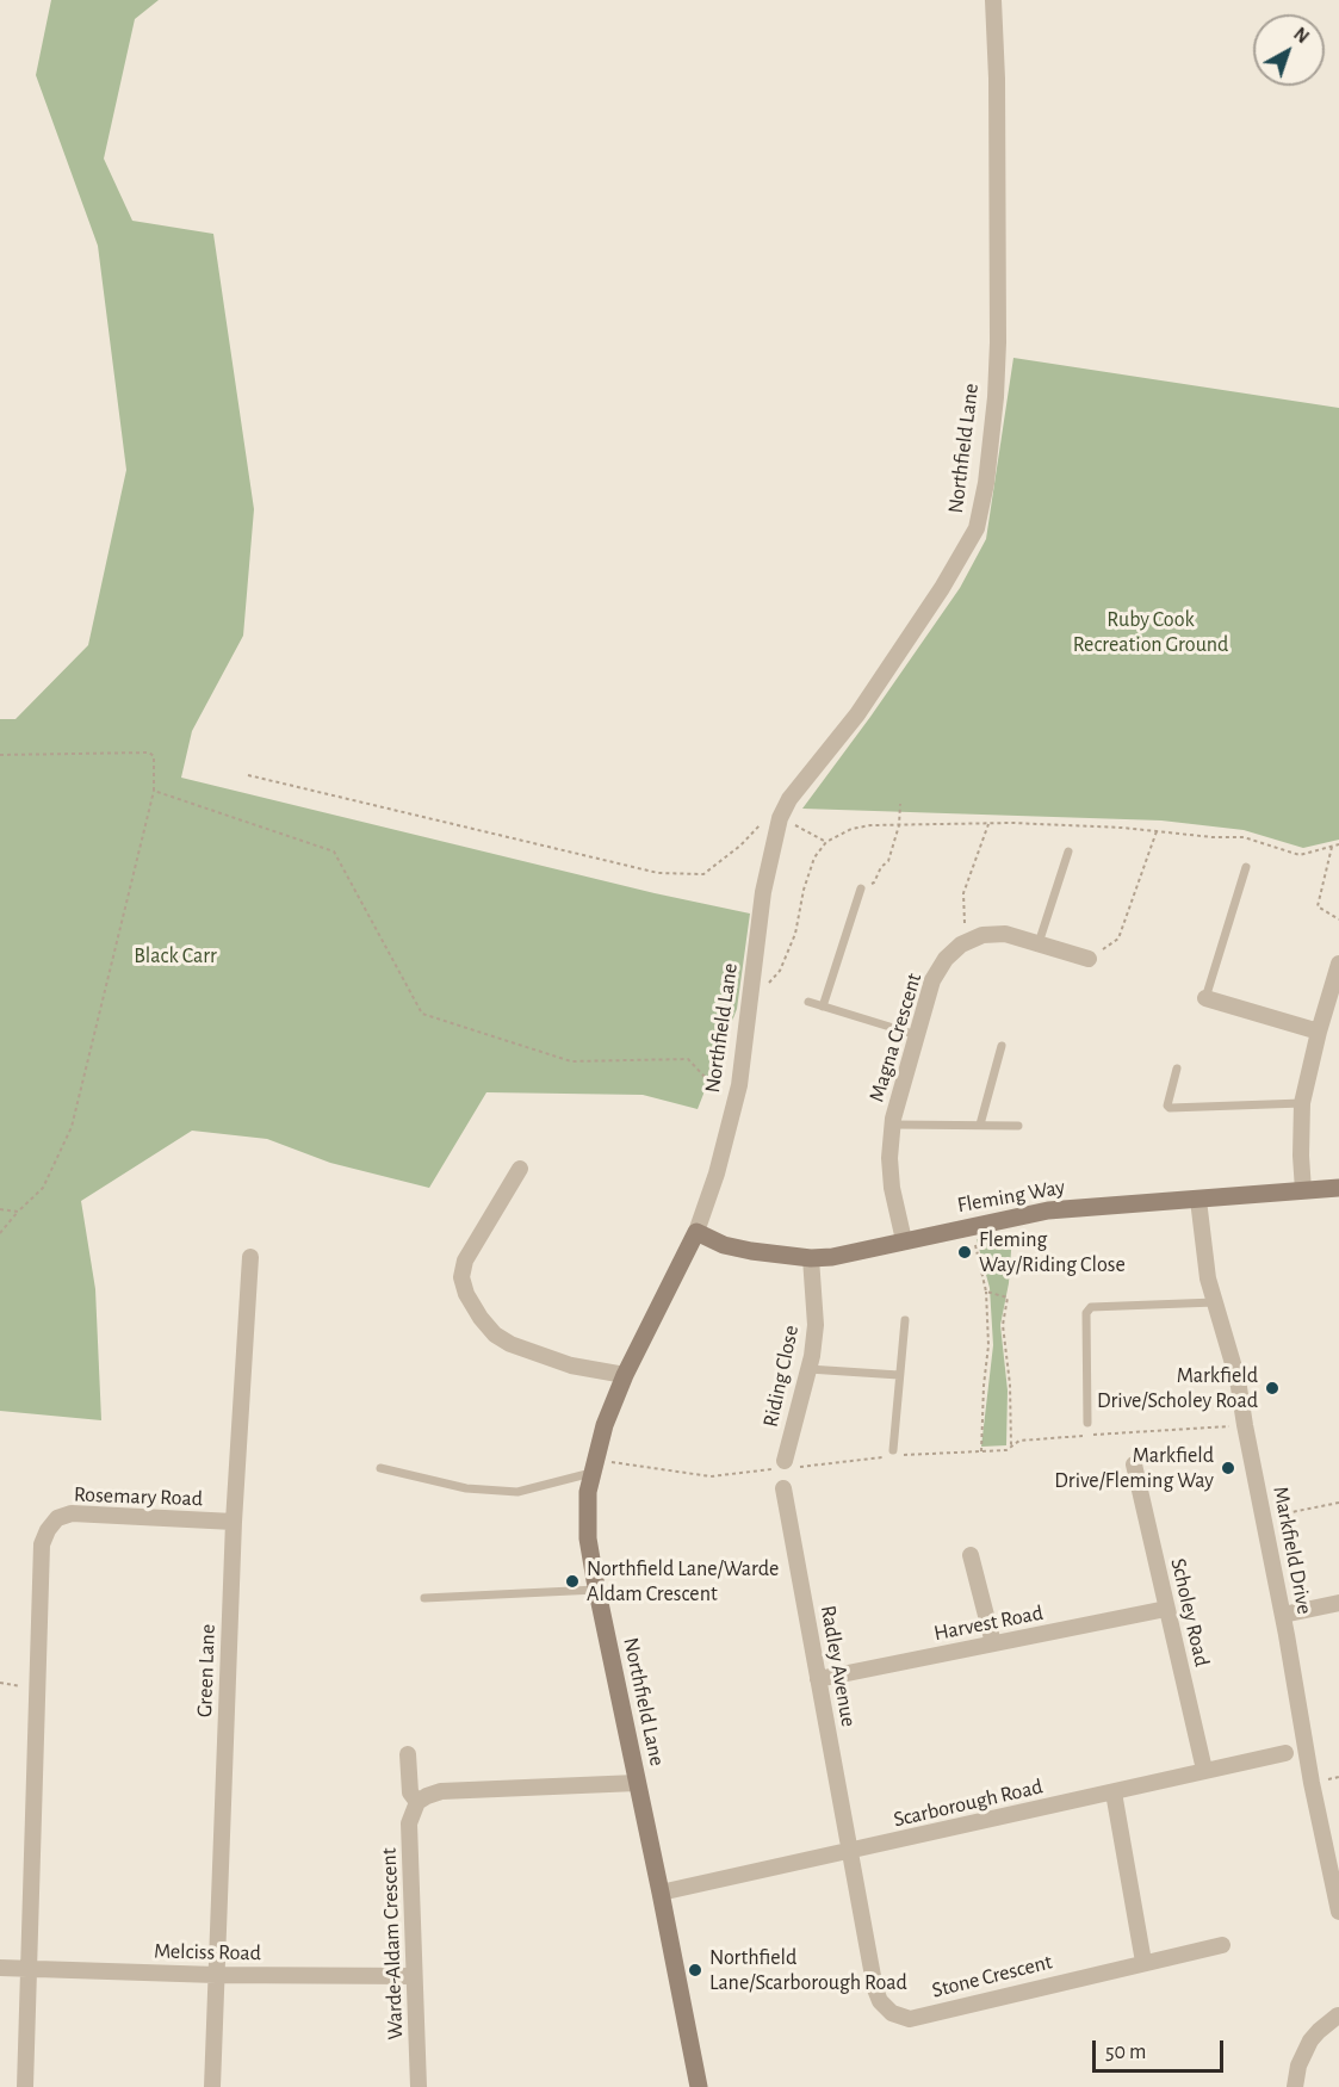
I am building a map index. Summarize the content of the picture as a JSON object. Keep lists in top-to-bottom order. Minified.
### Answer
{"streets":{"street":["Northfield Lane","Magna Crescent","Fleming Way","Riding Close","Rosemary Road","Markfield Drive","Scholey Road","Harvest Road","Radley Avenue","Green Lane","Scarborough Road","Warde-Aldam Crescent","Melciss Road","Stone Crescent"]},"crossings":[["Northfield Lane","Fleming Way"],["Northfield Lane","Scarborough Road"],["Magna Crescent","Fleming Way"],["Fleming Way","Riding Close"],["Fleming Way","Markfield Drive"],["Rosemary Road","Green Lane"],["Rosemary Road","Melciss Road"],["Scholey Road","Harvest Road"],["Scholey Road","Scarborough Road"],["Harvest Road","Radley Avenue"],["Radley Avenue","Scarborough Road"],["Radley Avenue","Stone Crescent"],["Green Lane","Melciss Road"],["Scarborough Road","Stone Crescent"],["Warde-Aldam Crescent","Melciss Road"]],"parks":["Ruby Cook Recreation Ground","Black Carr"],"places":["Fleming Way/Riding Close","Markfield Drive/Scholey Road","Markfield Drive/Fleming Way","Northfield Lane/Warde Aldam Crescent","Northfield Lane/Scarborough Road"],"scale_bar":"50 m","north":"top right"}
